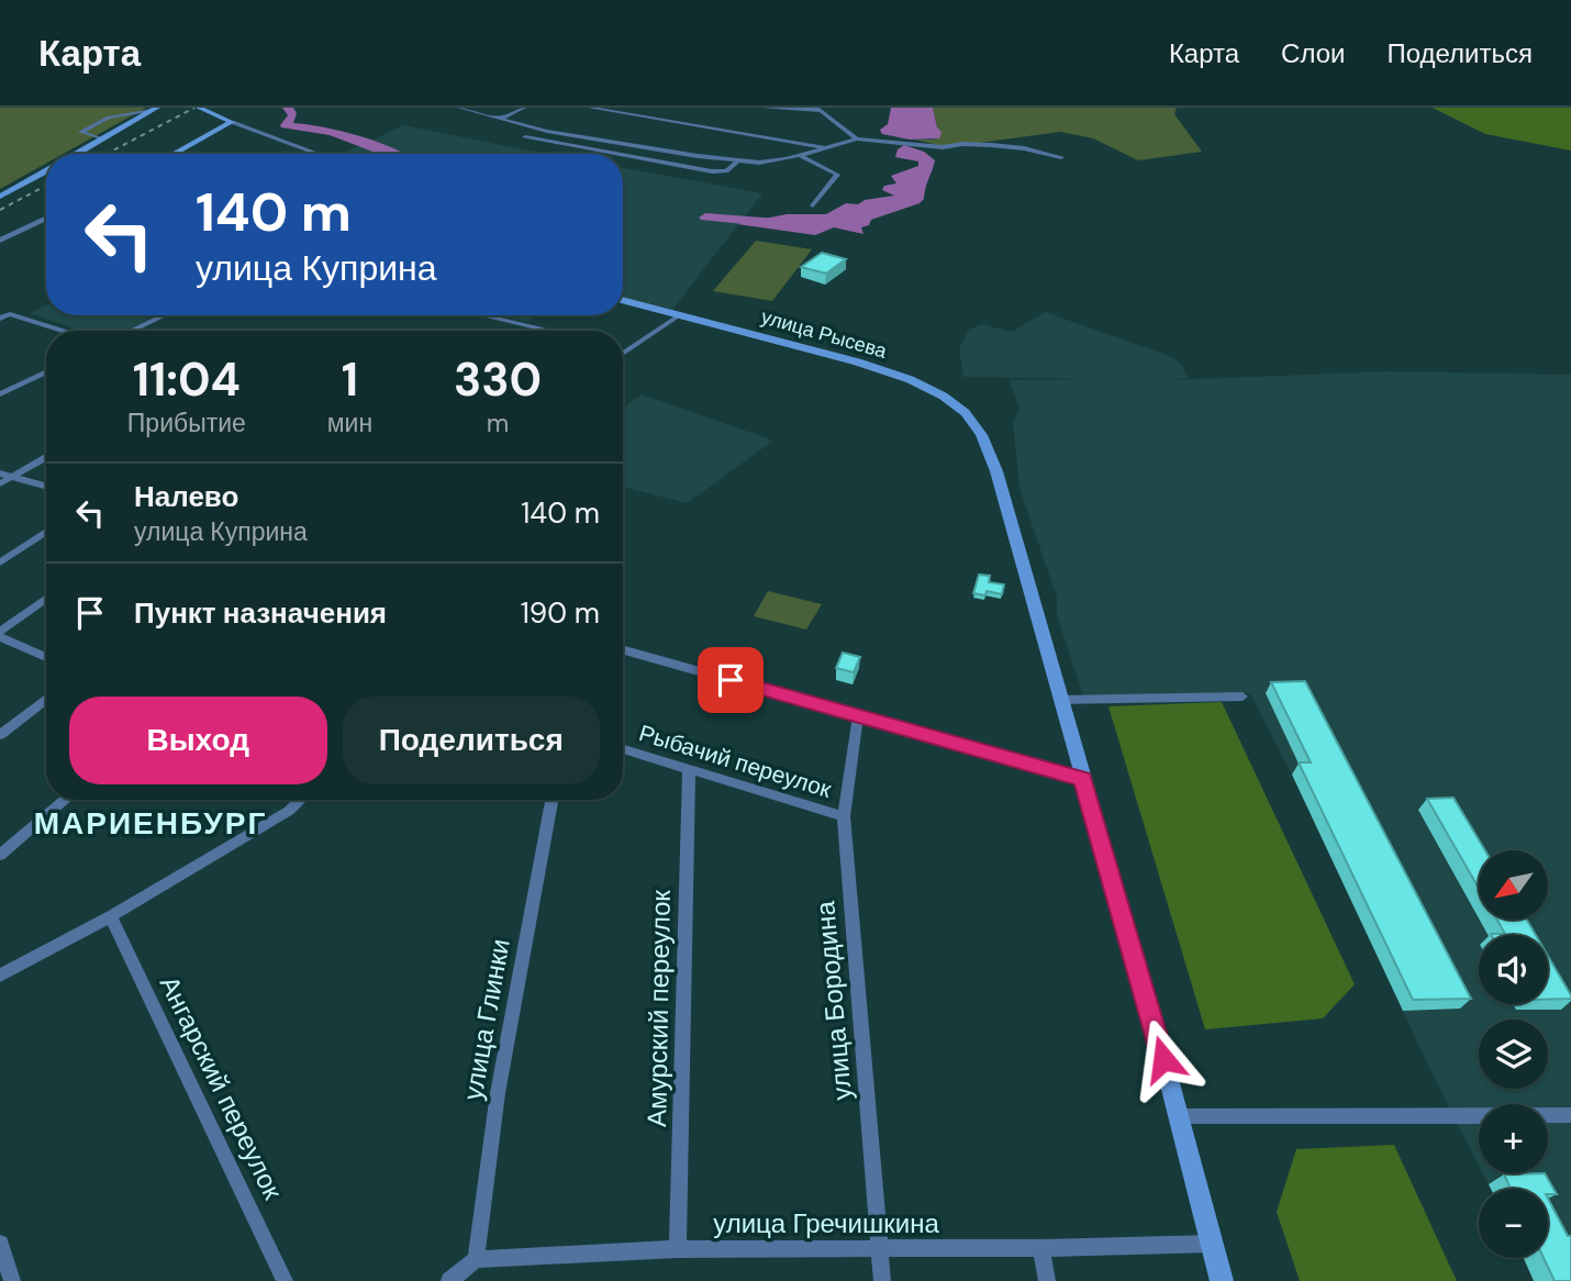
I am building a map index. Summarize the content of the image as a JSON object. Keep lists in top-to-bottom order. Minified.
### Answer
{"streets":{"main road":["улица Рысева"],"street":["Рыбачий переулок","улица Бородина","Амурский переулок","улица Глинки","Ангарский переулок","улица Гречишкина"]},"crossings":[["улица Рысева","улица Гречишкина"],["Рыбачий переулок","улица Бородина"],["Рыбачий переулок","Амурский переулок"],["улица Бородина","улица Гречишкина"],["Амурский переулок","улица Гречишкина"],["улица Глинки","улица Гречишкина"]],"districts":["МАРИЕНБУРГ"],"north":"bottom left","page":{"header":"Карта","nav":["Карта","Слои","Поделиться"],"turn":["140 m","улица Куприна"],"eta":["11:04","Прибытие","1","мин","330","m"],"list":[{"name":"Налево","note":"улица Куприна","value":"140 m"},{"name":"Пункт назначения","value":"190 m"}],"buttons":["Выход","Поделиться"],"map_buttons":["+","−"]}}
